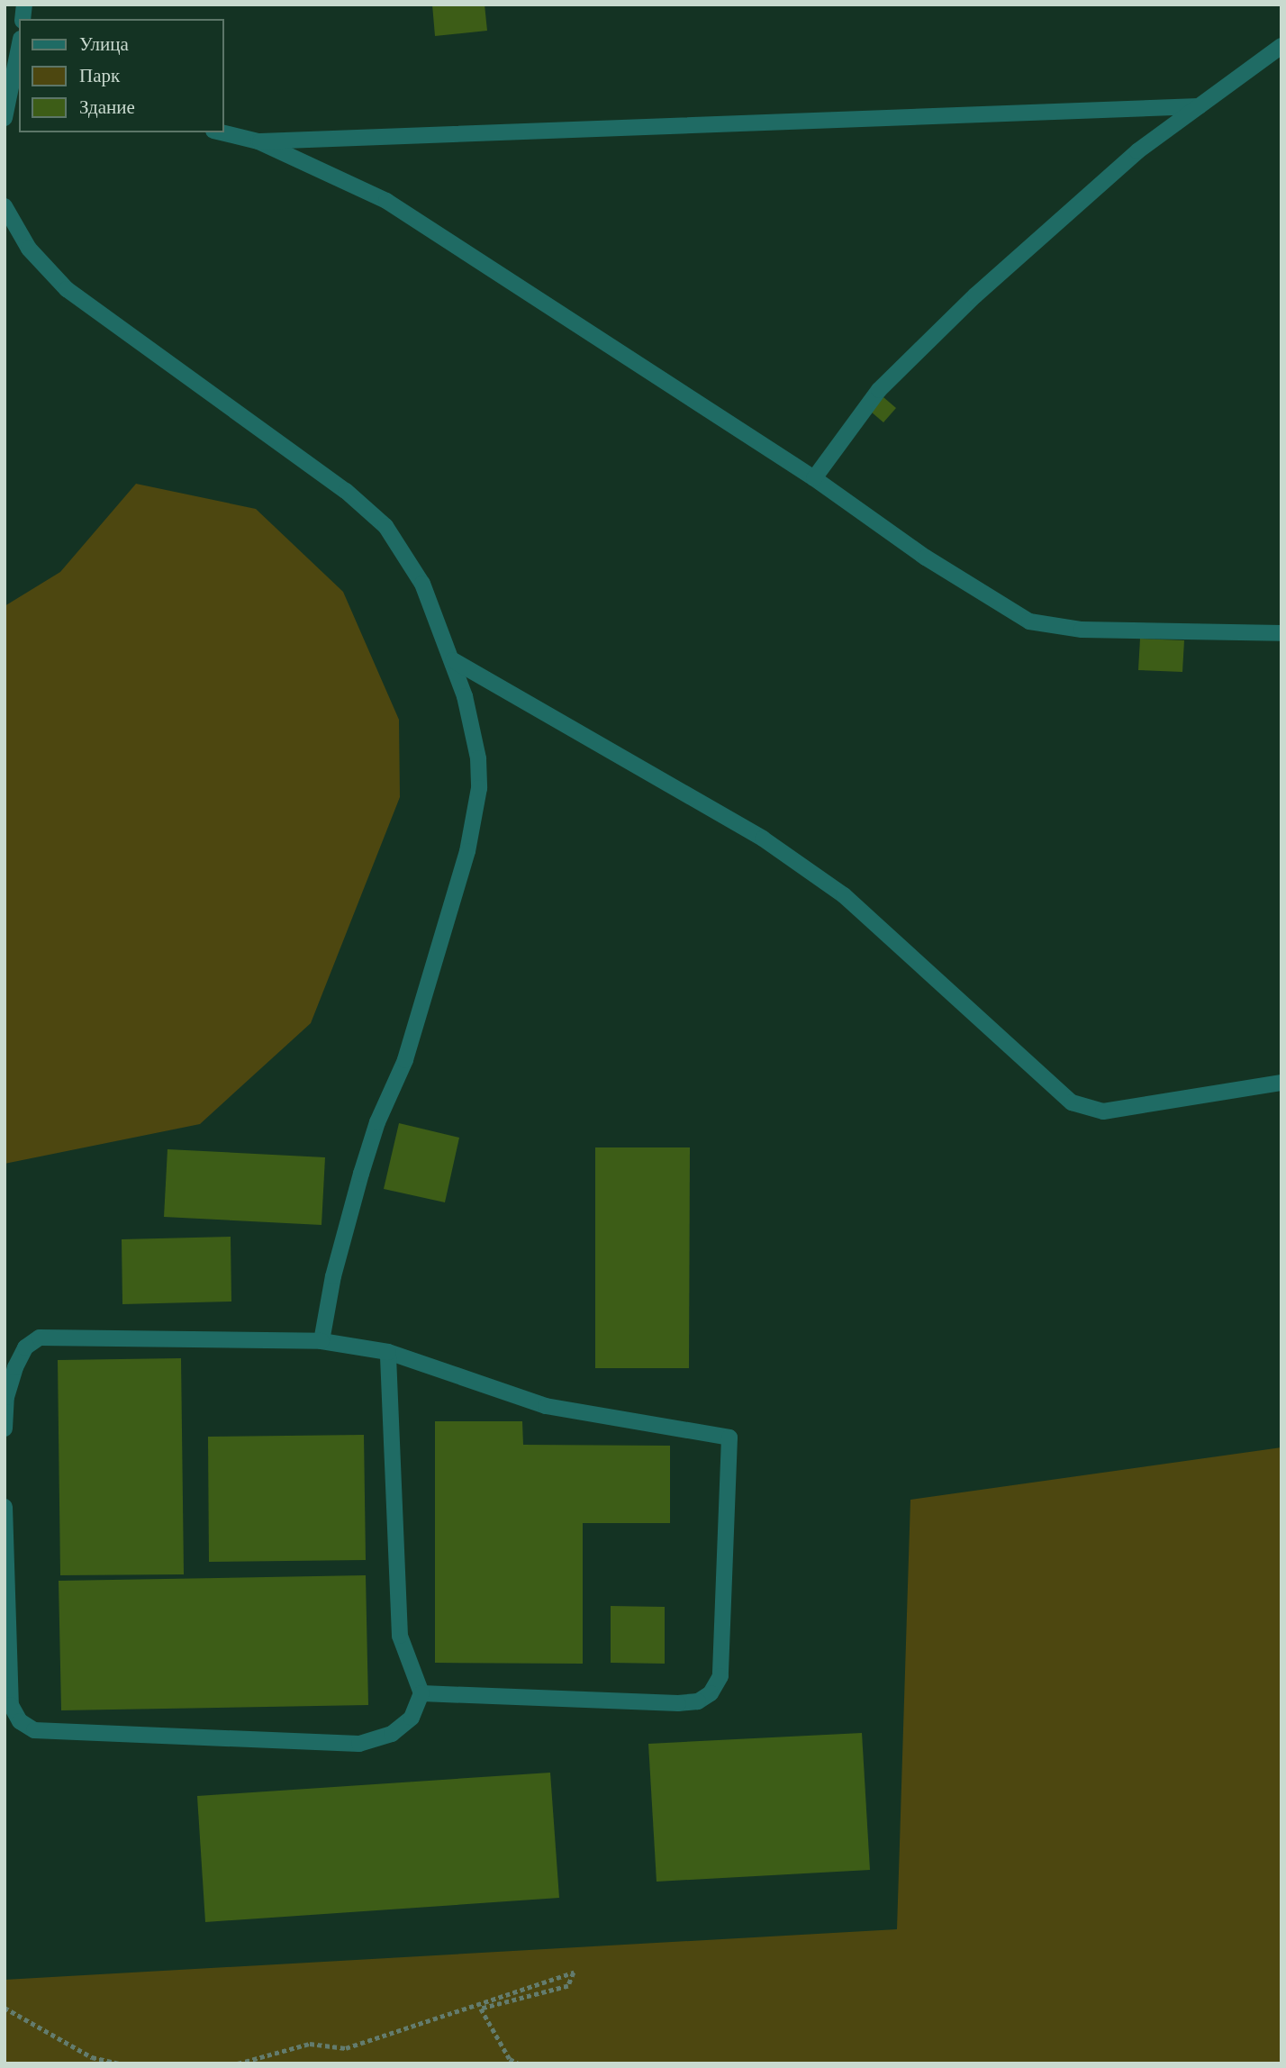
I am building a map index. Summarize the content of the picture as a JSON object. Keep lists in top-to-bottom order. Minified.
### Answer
{"legend":["Улица","Парк","Здание"]}
